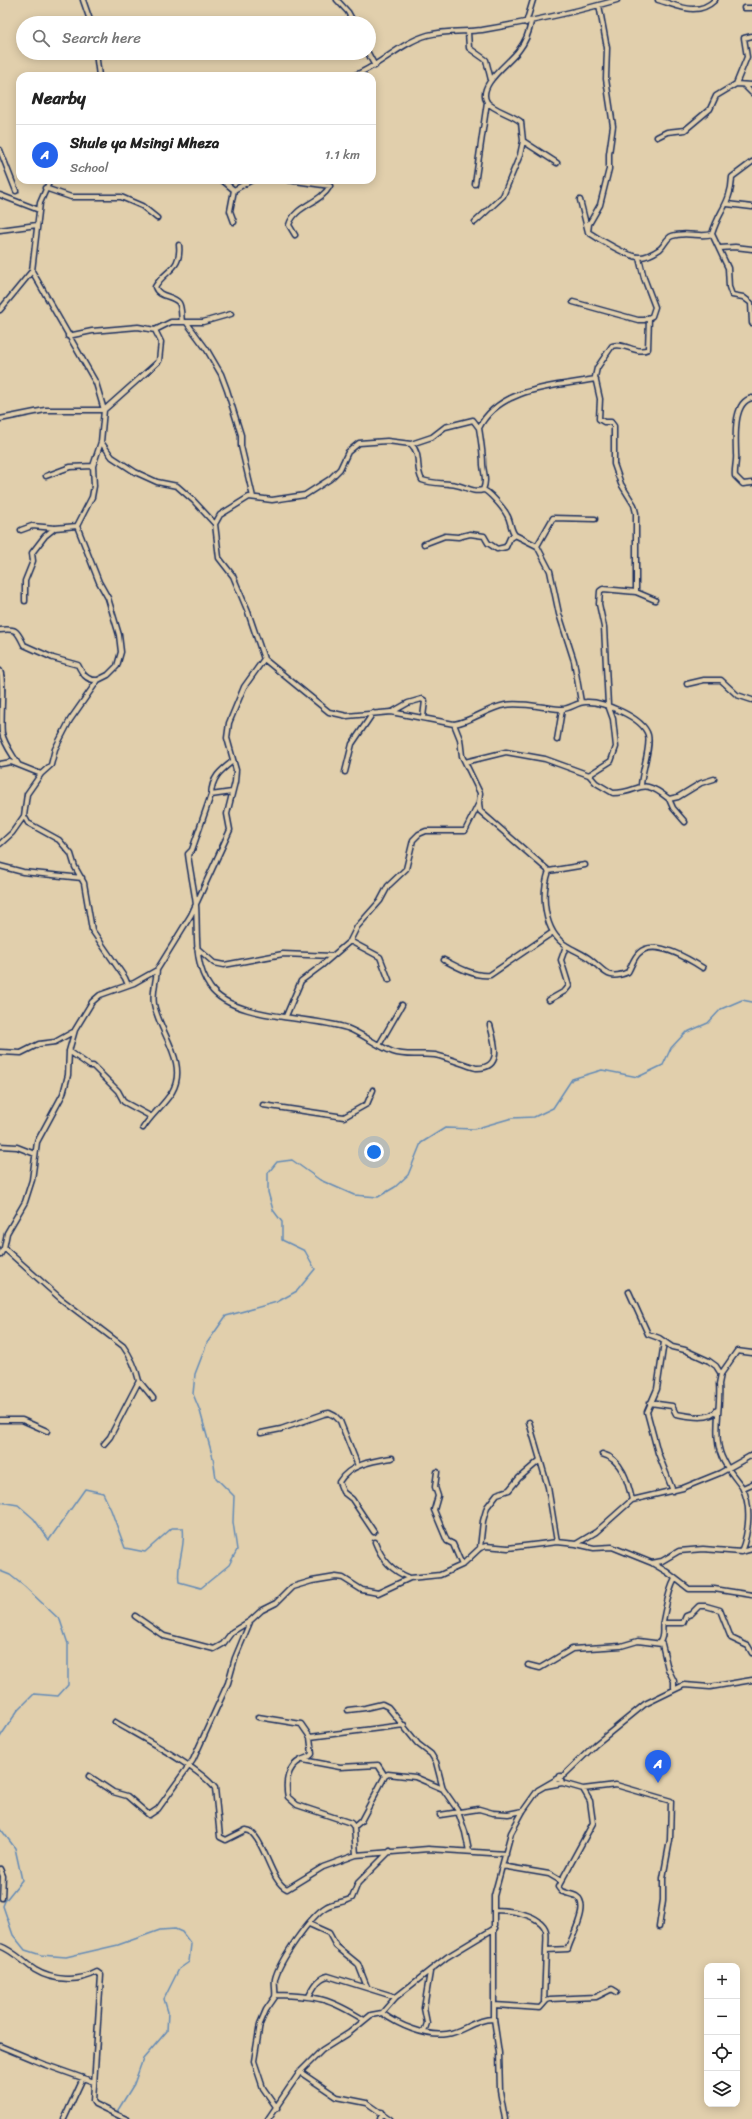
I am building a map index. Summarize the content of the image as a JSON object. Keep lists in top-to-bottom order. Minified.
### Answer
{"page":{"search":"Search here","heading":"Nearby","list":[{"mark":"A","name":"Shule ya Msingi Mheza","note":"School","value":"1.1 km"}],"pins":"A","map_buttons":["+","−"]}}
